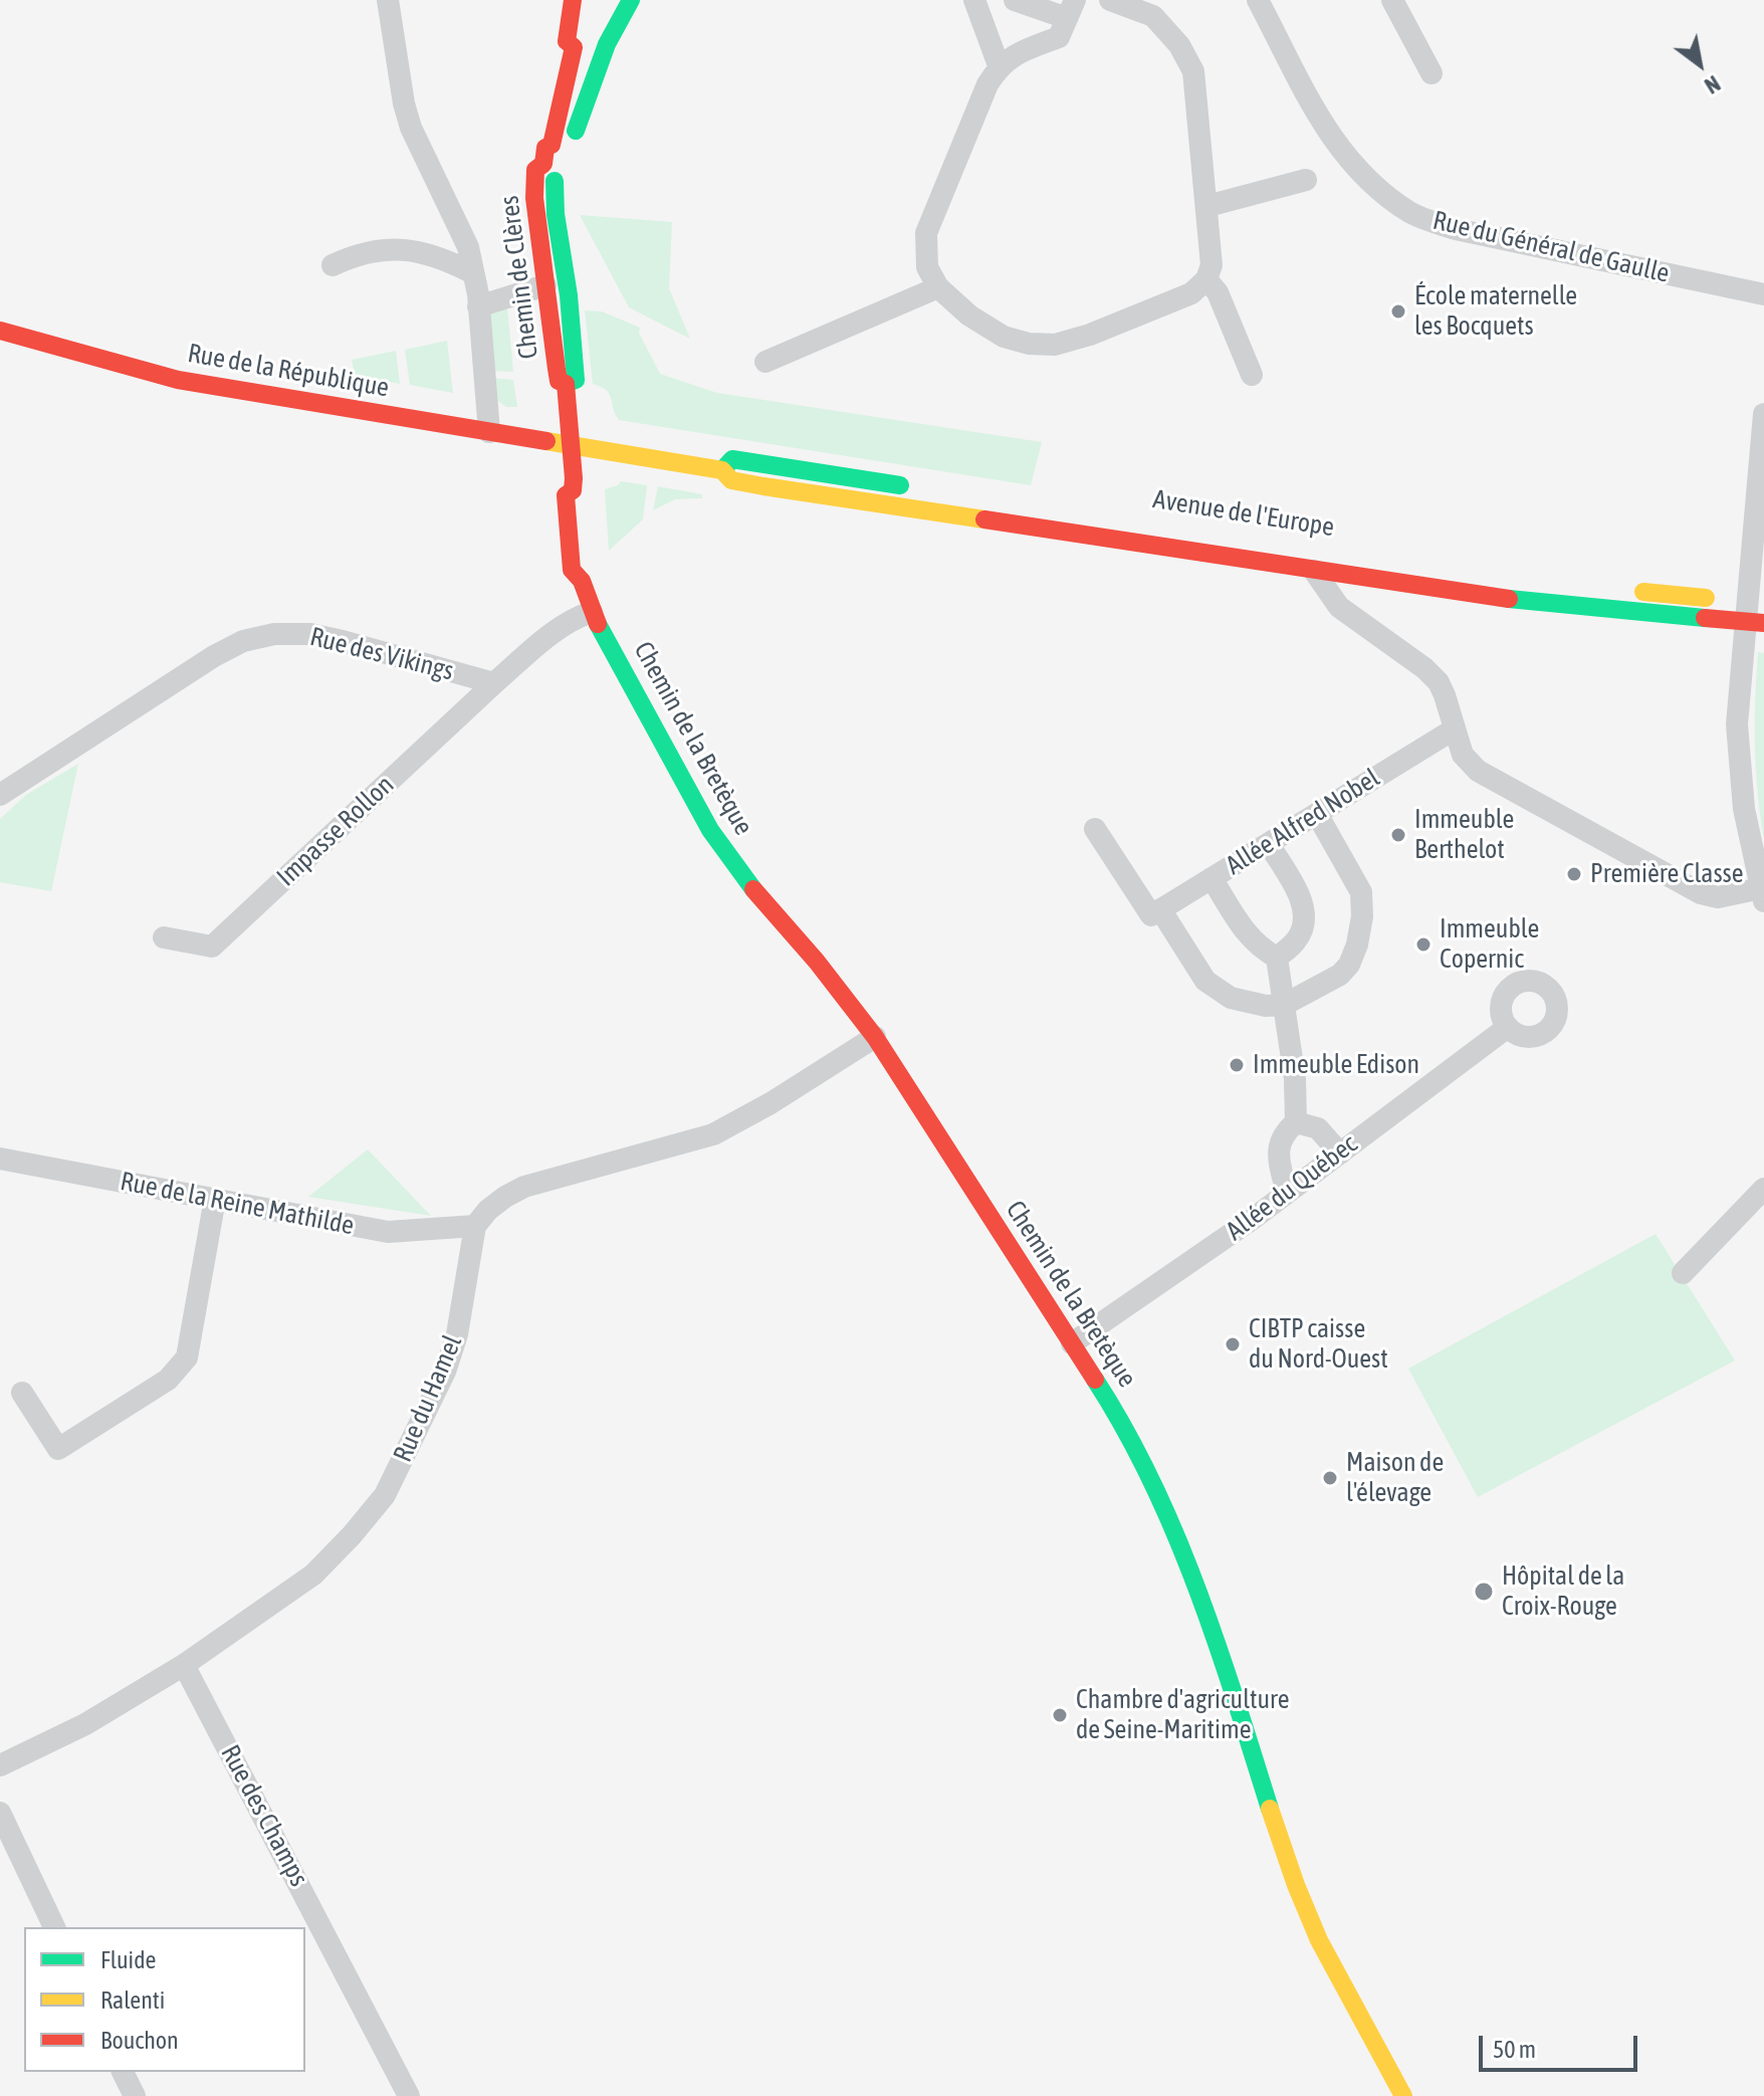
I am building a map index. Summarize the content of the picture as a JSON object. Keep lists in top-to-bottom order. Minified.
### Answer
{"streets":{"street":["Rue du Général de Gaulle","Chemin de Clères","Rue de la République","Avenue de l'Europe","Rue des Vikings","Chemin de la Bretèque","Allée Alfred Nobel","Impasse Rollon","Allée du Québec","Rue de la Reine Mathilde","Rue du Hamel","Rue des Champs"]},"crossings":[["Chemin de Clères","Rue de la République"],["Chemin de Clères","Avenue de l'Europe"],["Chemin de Clères","Chemin de la Bretèque"],["Rue de la République","Avenue de l'Europe"],["Rue de la République","Chemin de la Bretèque"],["Avenue de l'Europe","Chemin de la Bretèque"],["Rue des Vikings","Impasse Rollon"],["Chemin de la Bretèque","Allée du Québec"],["Rue de la Reine Mathilde","Rue du Hamel"],["Rue du Hamel","Rue des Champs"]],"places":["École maternelle les Bocquets","Immeuble Berthelot","Première Classe","Immeuble Copernic","Immeuble Edison","CIBTP caisse du Nord-Ouest","Maison de l'élevage","Hôpital de la Croix-Rouge","Chambre d'agriculture de Seine-Maritime"],"legend":["Fluide","Ralenti","Bouchon"],"scale_bar":"50 m","north":"bottom right"}
